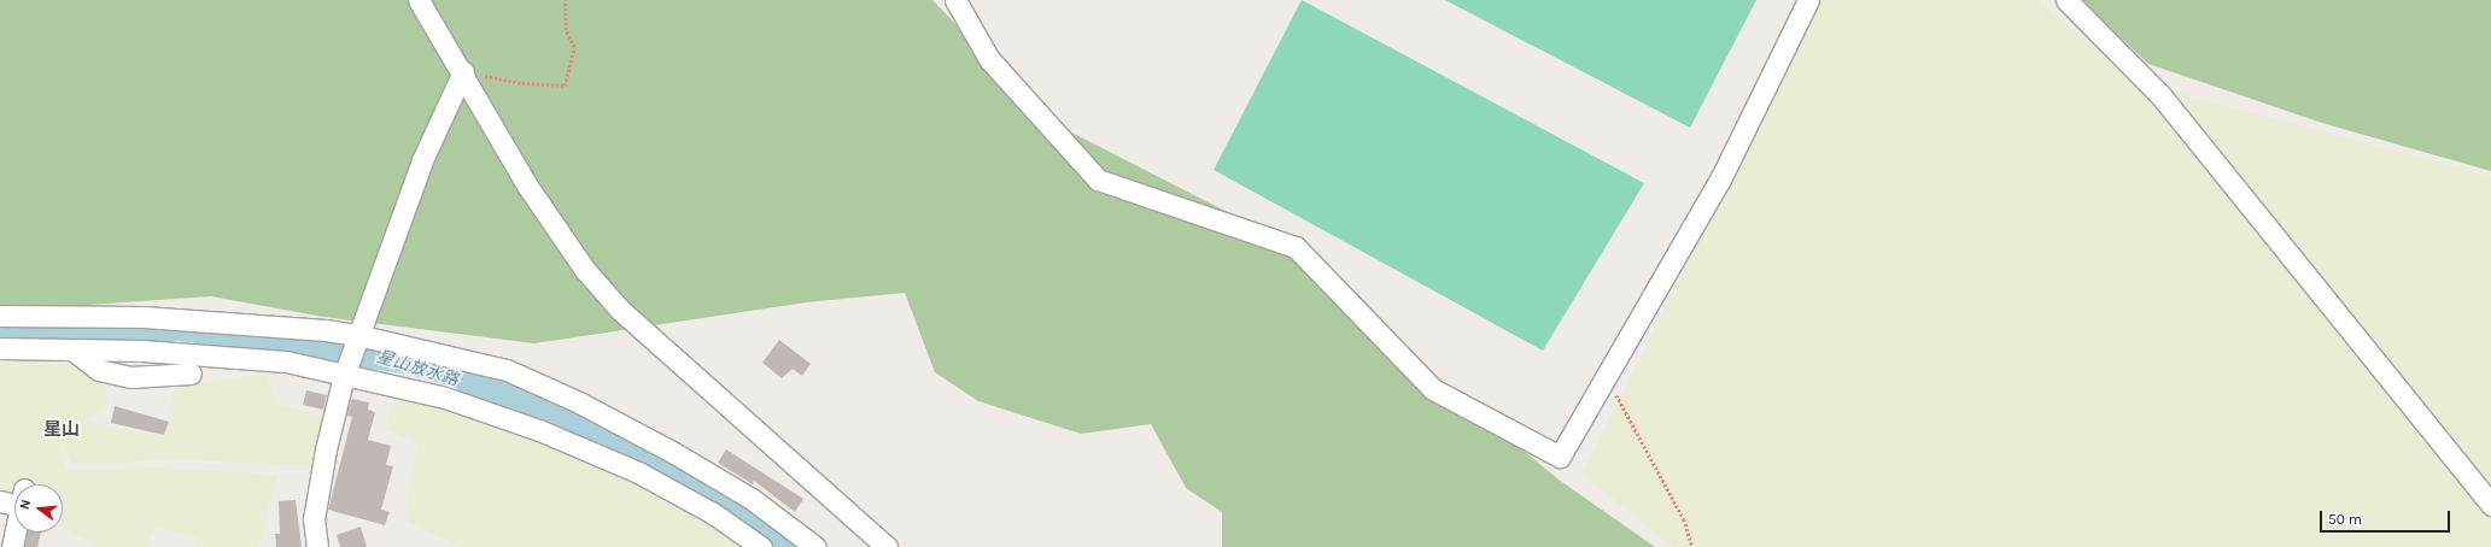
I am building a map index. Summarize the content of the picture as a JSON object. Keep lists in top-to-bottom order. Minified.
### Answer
{"districts":["星山"],"water":["星山放水路"],"scale_bar":"50 m","north":"left"}
